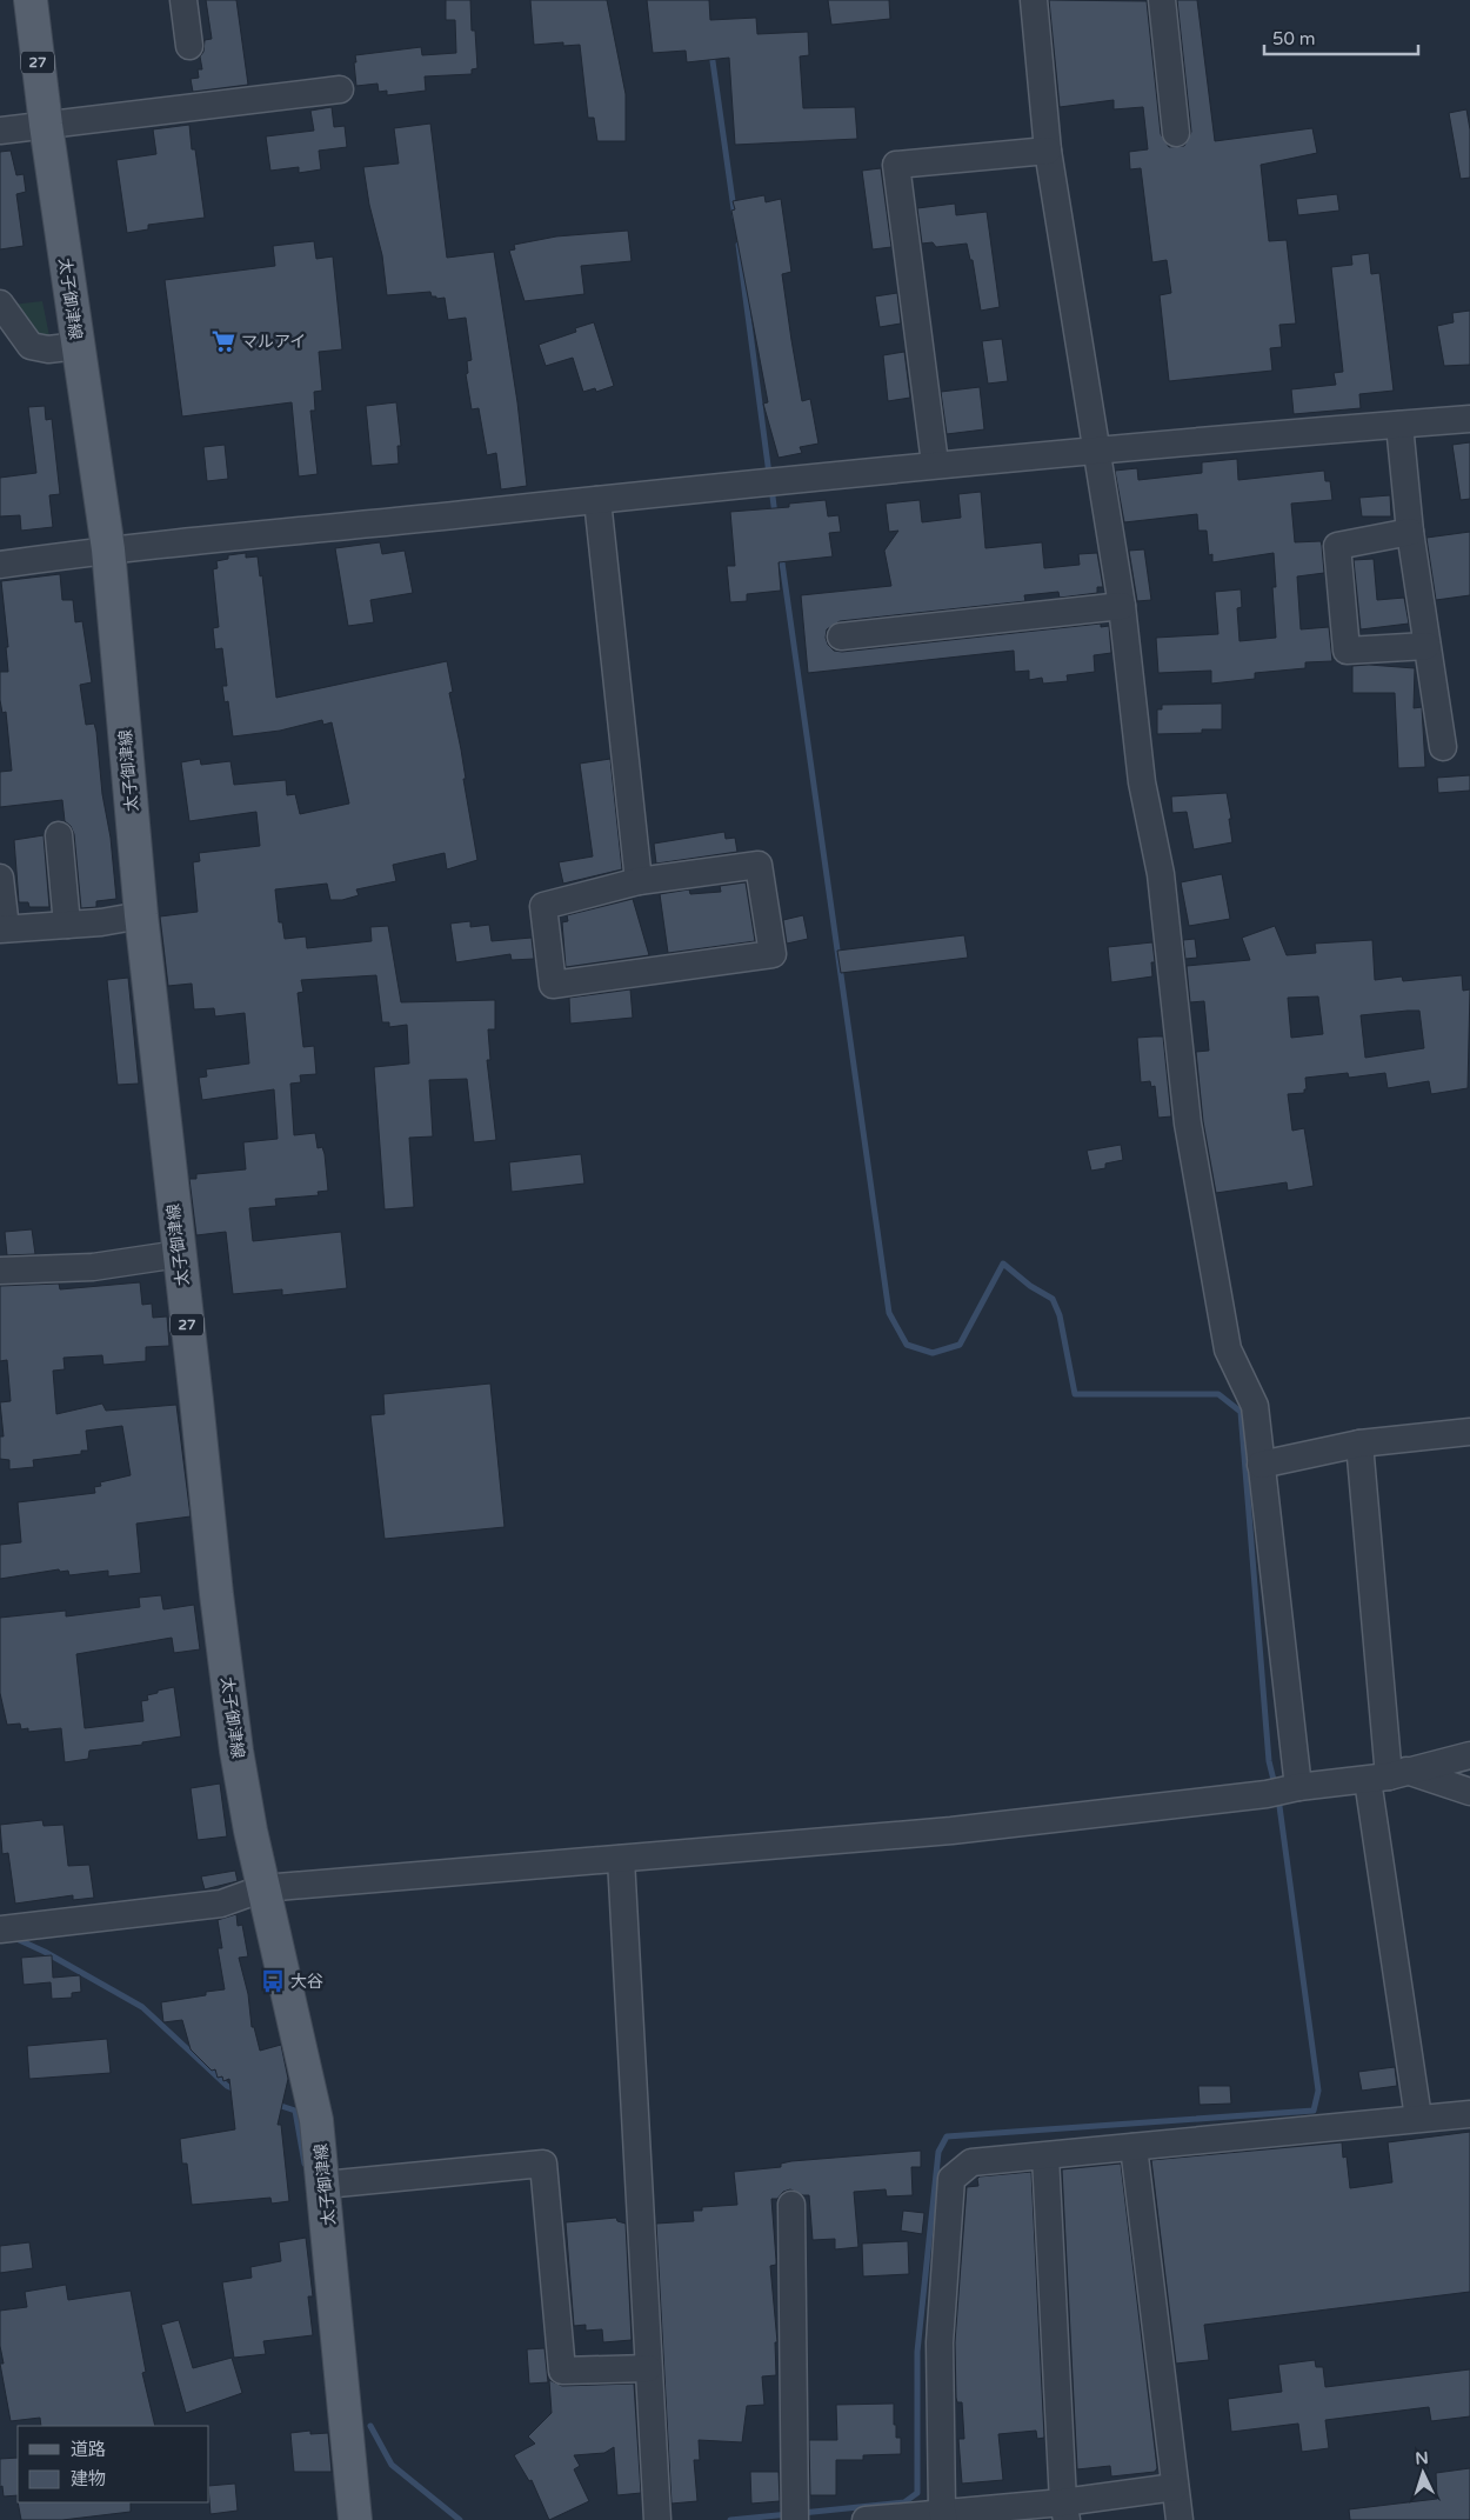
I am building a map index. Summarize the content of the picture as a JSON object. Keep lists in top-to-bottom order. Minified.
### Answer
{"streets":{"main road":["27","太子御津線"]},"places":{"supermarket":["マルアイ"],"bus stop":["大谷"]},"legend":["道路","建物"],"scale_bar":"50 m","north":"top"}
